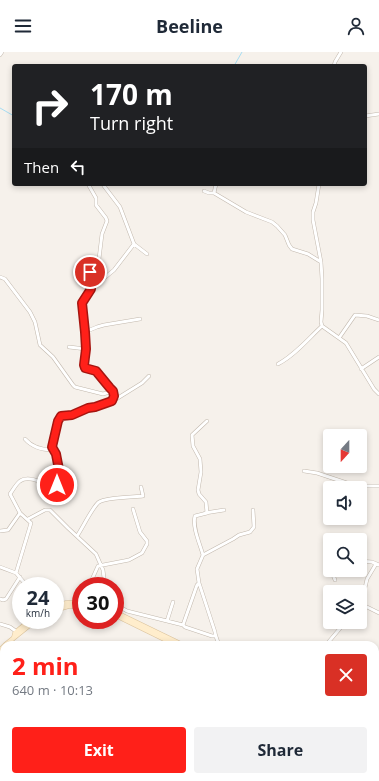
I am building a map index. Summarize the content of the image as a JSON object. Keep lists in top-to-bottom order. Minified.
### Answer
{"north":"bottom","page":{"header":"Beeline","turn":["170 m","Turn right"],"then":"Then","speed":"24 km/h","limit":"30","heading":["2 min","640 m · 10:13"],"buttons":["Exit","Share"]}}
